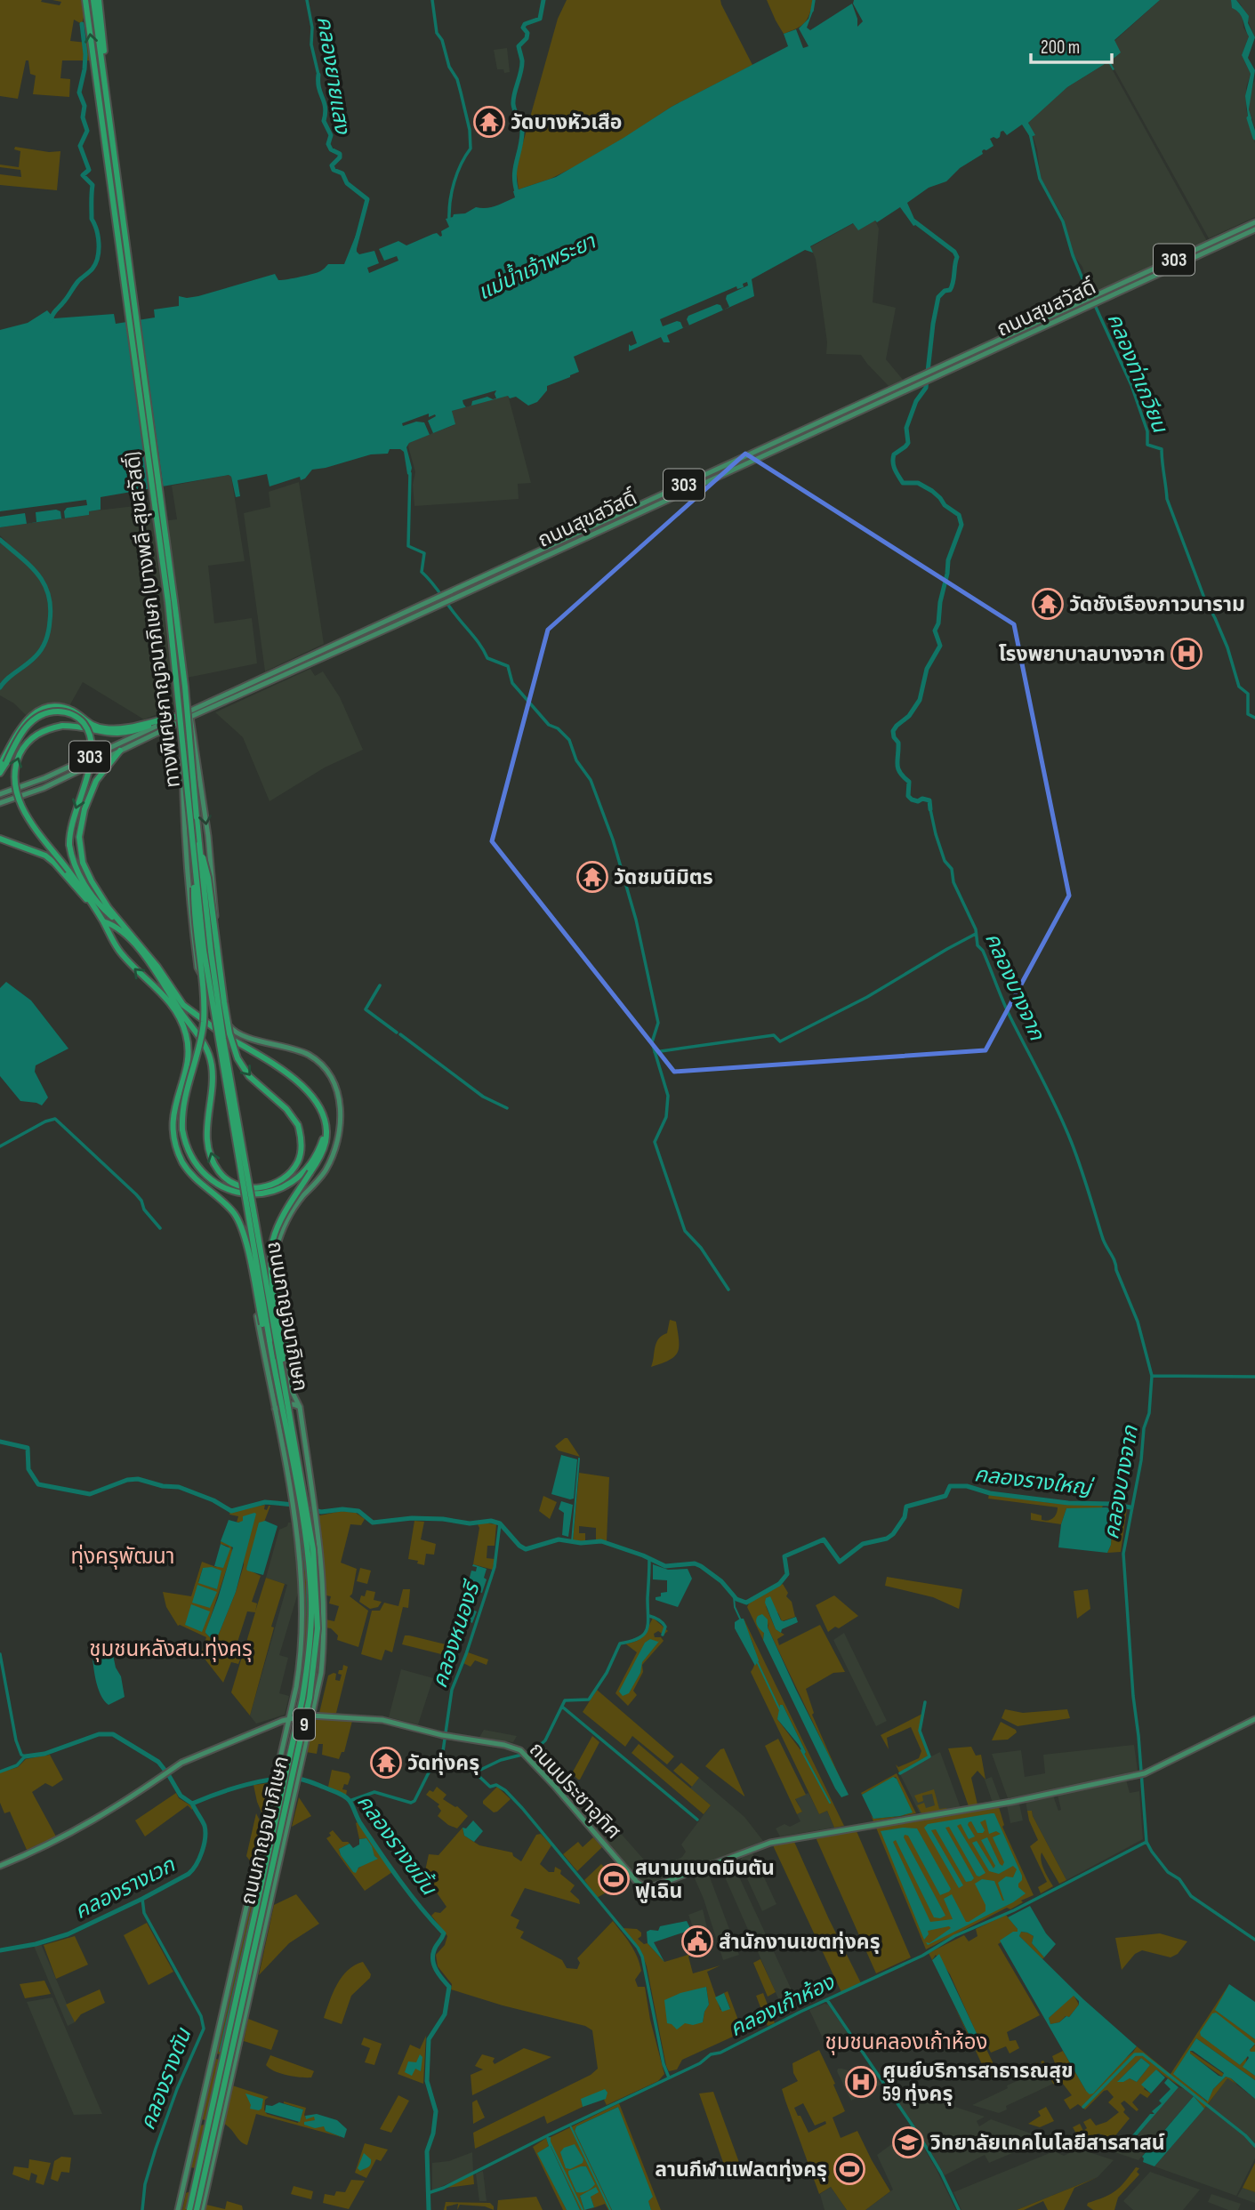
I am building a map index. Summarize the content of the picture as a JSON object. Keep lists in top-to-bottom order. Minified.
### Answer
{"streets":{"highway":["ทางพิเศษกาญจนาภิเษก (บางพลี-สุขสวัสดิ์)","ถนนกาญจนาภิเษก","9"],"main road":["303","ถนนสุขสวัสดิ์","ถนนประชาอุทิศ"]},"crossings":[["ทางพิเศษกาญจนาภิเษก (บางพลี-สุขสวัสดิ์)","ถนนกาญจนาภิเษก"]],"districts":["ทุ่งครุพัฒนา","ชุมชนหลังสน.ทุ่งครุ","ชุมชนคลองเก้าห้อง"],"water":["คลองยายแสง","แม่น้ำเจ้าพระยา","คลองท่าเกวียน","คลองบางจาก","คลองรางใหญ่","คลองหนองรี","คลองรางขมิ้น","คลองรางเวก","คลองเก้าห้อง","คลองรางตัน"],"places":{"temple":["วัดบางหัวเสือ","วัดชังเรืองภาวนาราม","วัดชมนิมิตร","วัดทุ่งครุ"],"hospital":["โรงพยาบาลบางจาก","ศูนย์บริการสาธารณสุข 59 ทุ่งครุ"],"sports":["สนามแบดมินตัน ฟูเฉิน","ลานกีฬาแฟลตทุ่งครุ"],"public building":["สำนักงานเขตทุ่งครุ"],"school or university":["วิทยาลัยเทคโนโลยีสารสาสน์"]},"scale_bar":"200 m"}
